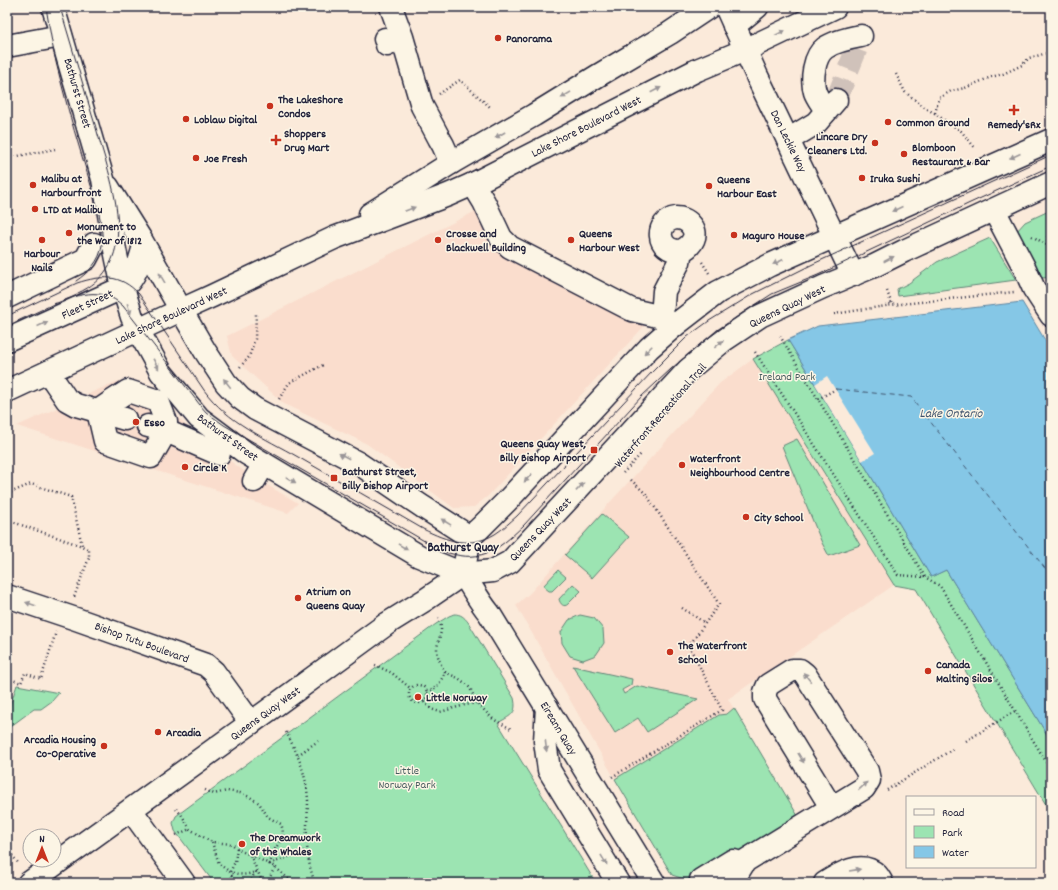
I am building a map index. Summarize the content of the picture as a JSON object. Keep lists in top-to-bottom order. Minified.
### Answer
{"streets":{"main road":["Bathurst Street","Lake Shore Boulevard West","Dan Leckie Way","Fleet Street","Queens Quay West","Bishop Tutu Boulevard","Eireann Quay"],"path":["Waterfront Recreational Trail"]},"crossings":[["Bathurst Street","Lake Shore Boulevard West"],["Bathurst Street","Fleet Street"],["Bathurst Street","Queens Quay West"],["Bathurst Street","Eireann Quay"],["Lake Shore Boulevard West","Dan Leckie Way"],["Dan Leckie Way","Queens Quay West"],["Queens Quay West","Bishop Tutu Boulevard"],["Queens Quay West","Eireann Quay"]],"one_way":["Bishop Tutu Boulevard"],"districts":["Bathurst Quay"],"water":["Lake Ontario"],"parks":["Ireland Park","Little Norway Park"],"places":{"other":["Panorama","The LakeShore Condos","Loblaw Digital","Common Ground","Lincare Dry Cleaners Ltd.","Blomboon Restaurant & Bar","Joe Fresh","Iruka Sushi","Malibu at Harbourfront","Queens Harbour East","LTD at Malibu","Monument to the War of 1812","Maguro House","Harbour Nails","Crosse and Blackwell Building","Queens Harbour West","Esso","Waterfront Neighbourhood Centre","Circle K","City School","Atrium on Queens Quay","The Waterfront School","Canada Malting Silos","Little Norway","Arcadia","Arcadia Housing Co-Operative","The Dreamwork of the Whales"],"health":["Remedy'sRx","Shoppers Drug Mart"],"transit":["Queens Quay West, Billy Bishop Airport","Bathurst Street, Billy Bishop Airport"]},"legend":["Road","Park","Water"],"north":"top"}
